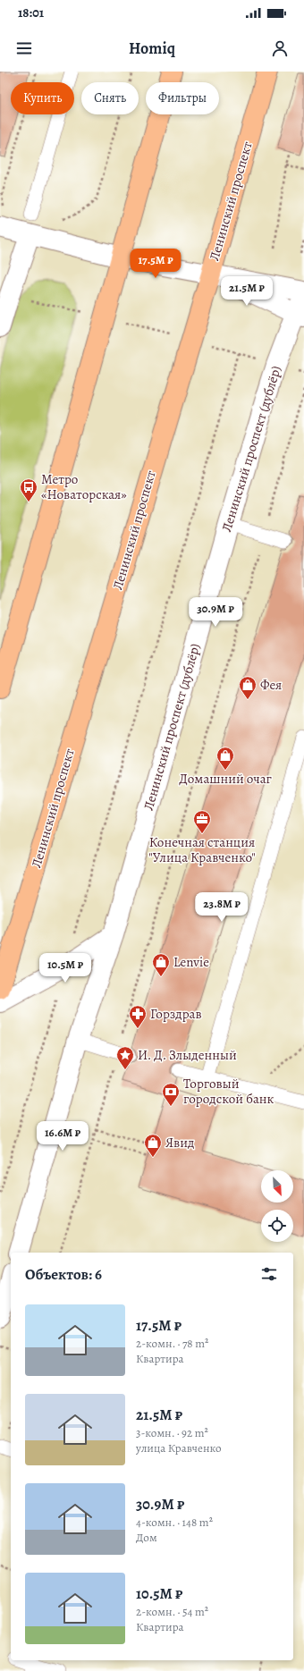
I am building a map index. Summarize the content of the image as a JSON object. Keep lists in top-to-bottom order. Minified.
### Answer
{"streets":{"main road":["Ленинский проспект"],"street":["Ленинский проспект (дублёр)"]},"places":{"bus stop":["Метро «Новаторская»"],"shop":["Фея","Домашний очаг","Lenvie","Явид"],"office":["Конечная станция \"Улица Кравченко\""],"pharmacy":["Горздрав"],"place":["И. Д. Злыденный"],"bank":["Торговый городской банк"]},"north":"bottom right","page":{"status":"18:01","header":"Homiq","chip":["Купить","Снять","Фильтры"],"price":["17.5M ₽","21.5M ₽","30.9M ₽","23.8M ₽","10.5M ₽","16.6M ₽"],"heading":"Объектов: 6","list":[{"name":"17.5M ₽","note":"2-комн. · 78 m² · Квартира"},{"name":"21.5M ₽","note":"3-комн. · 92 m² · улица Кравченко"},{"name":"30.9M ₽","note":"4-комн. · 148 m² · Дом"},{"name":"10.5M ₽","note":"2-комн. · 54 m² · Квартира"}]}}
